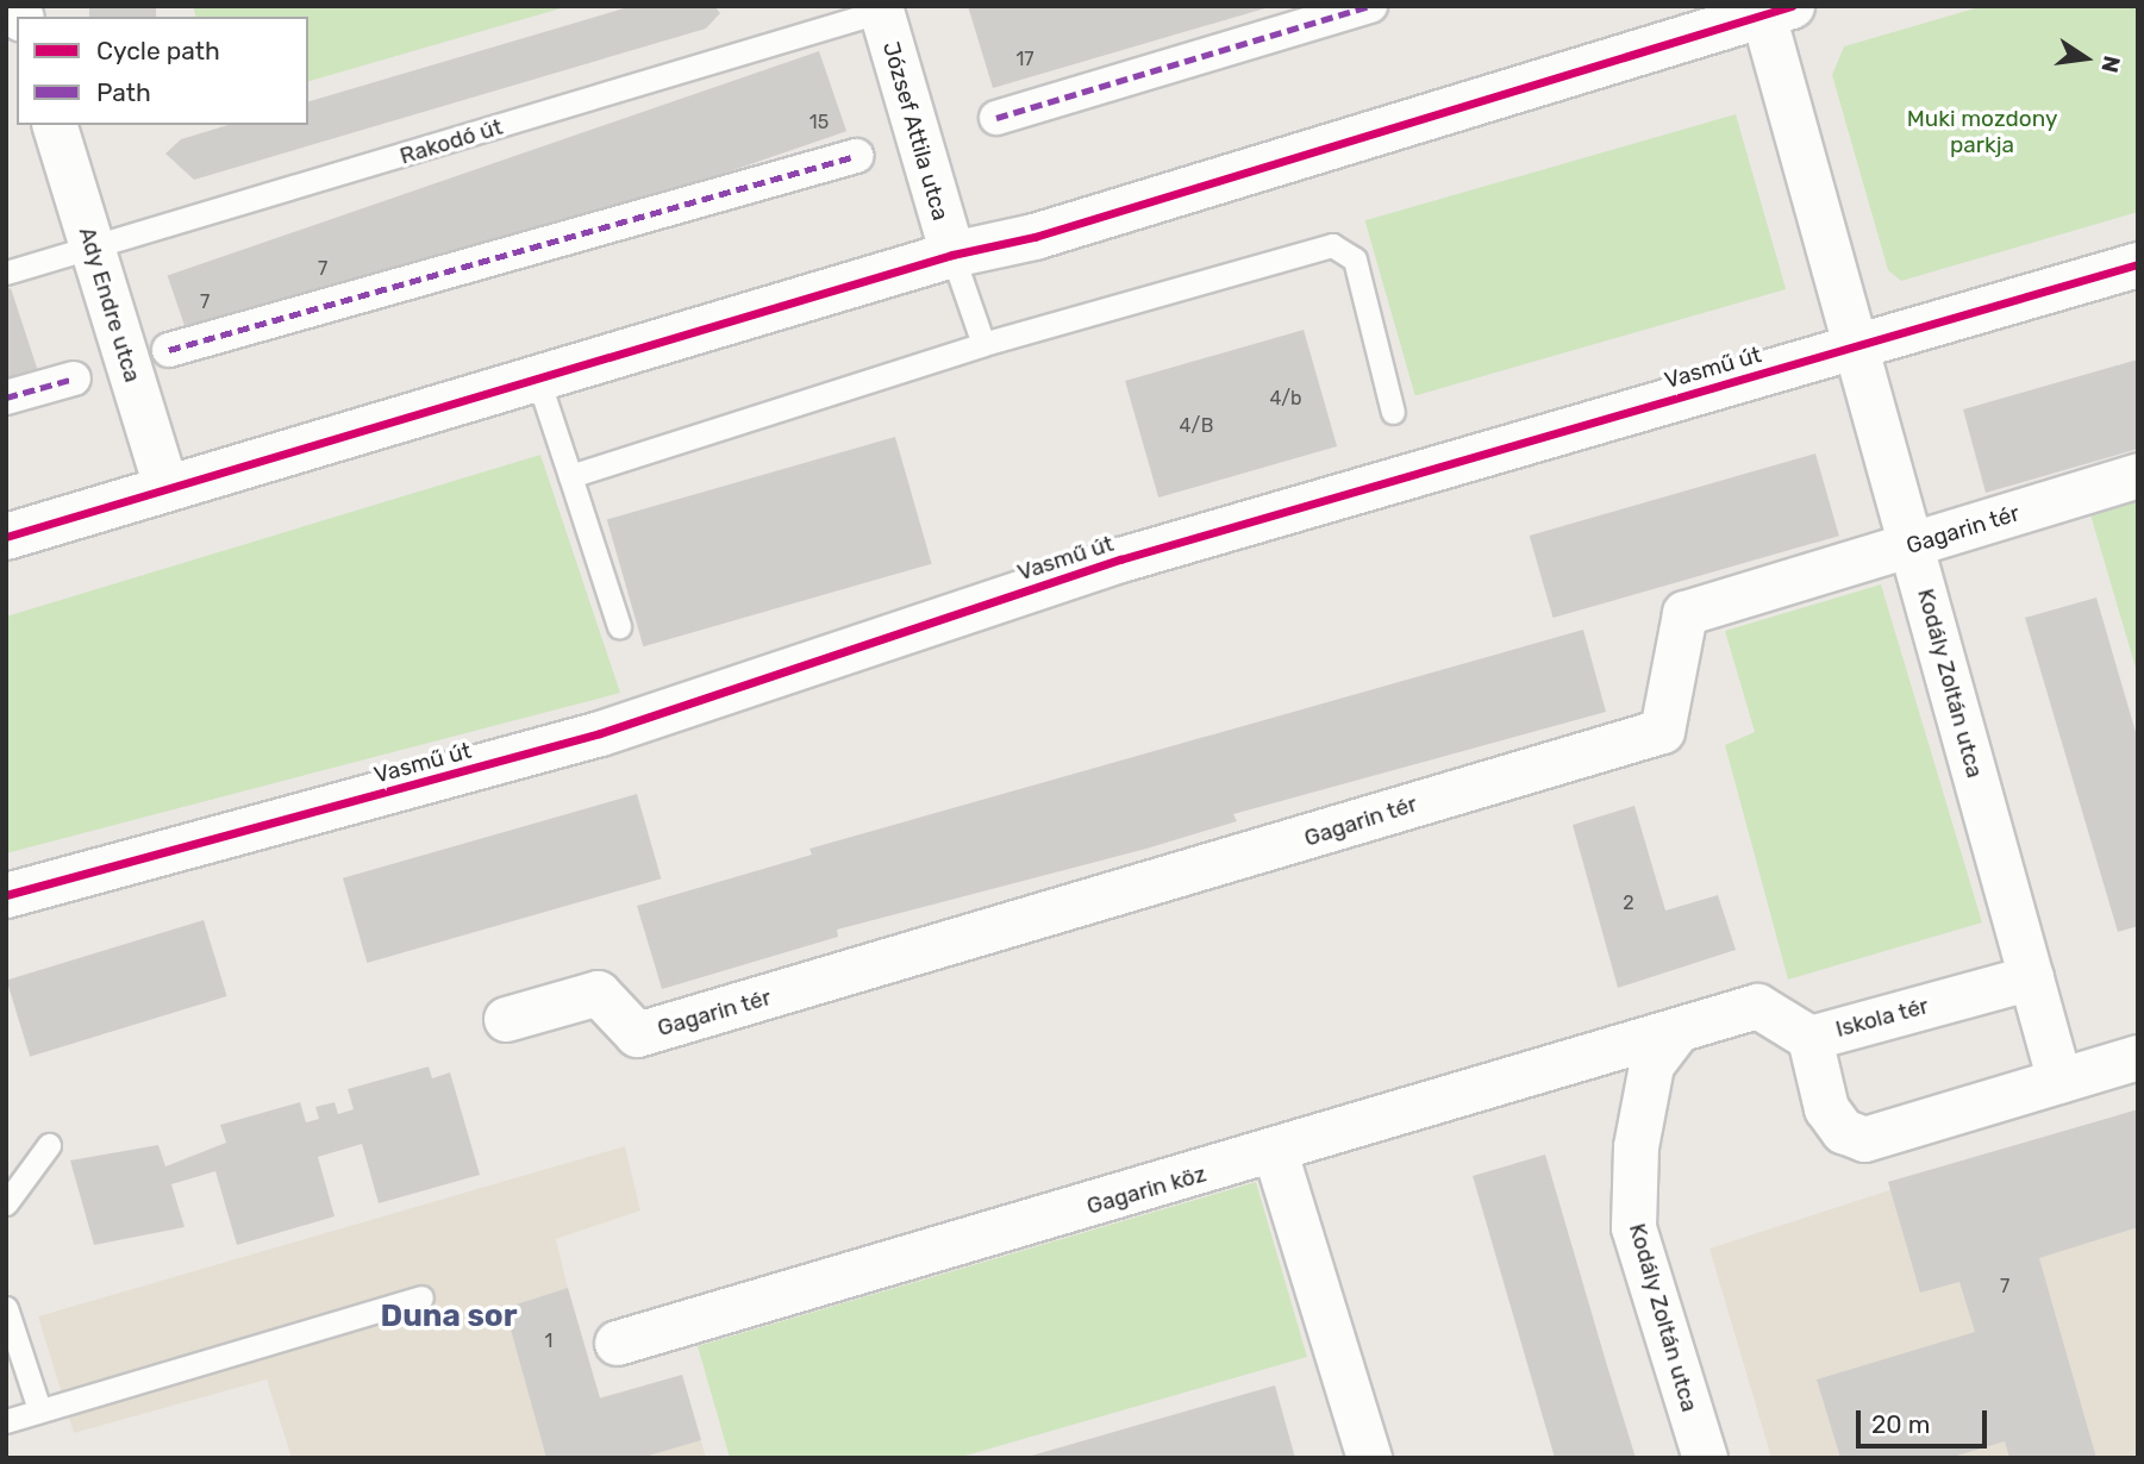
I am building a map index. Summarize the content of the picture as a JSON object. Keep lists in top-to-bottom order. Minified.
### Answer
{"streets":{"street":["József Attila utca","Ady Endre utca","Vasmű út","Gagarin tér","Kodály Zoltán utca","Iskola tér","Gagarin köz"],"lane":["Rakodó út"]},"crossings":[["József Attila utca","Rakodó út"],["Rakodó út","Ady Endre utca"],["Vasmű út","Kodály Zoltán utca"],["Gagarin tér","Kodály Zoltán utca"],["Kodály Zoltán utca","Iskola tér"],["Kodály Zoltán utca","Gagarin köz"]],"districts":["Duna sor"],"parks":["Muki mozdony parkja"],"house_numbers":["17","15","7","7","4/b","4/B","2","7","1"],"legend":["Cycle path","Path"],"scale_bar":"20 m","north":"right"}
